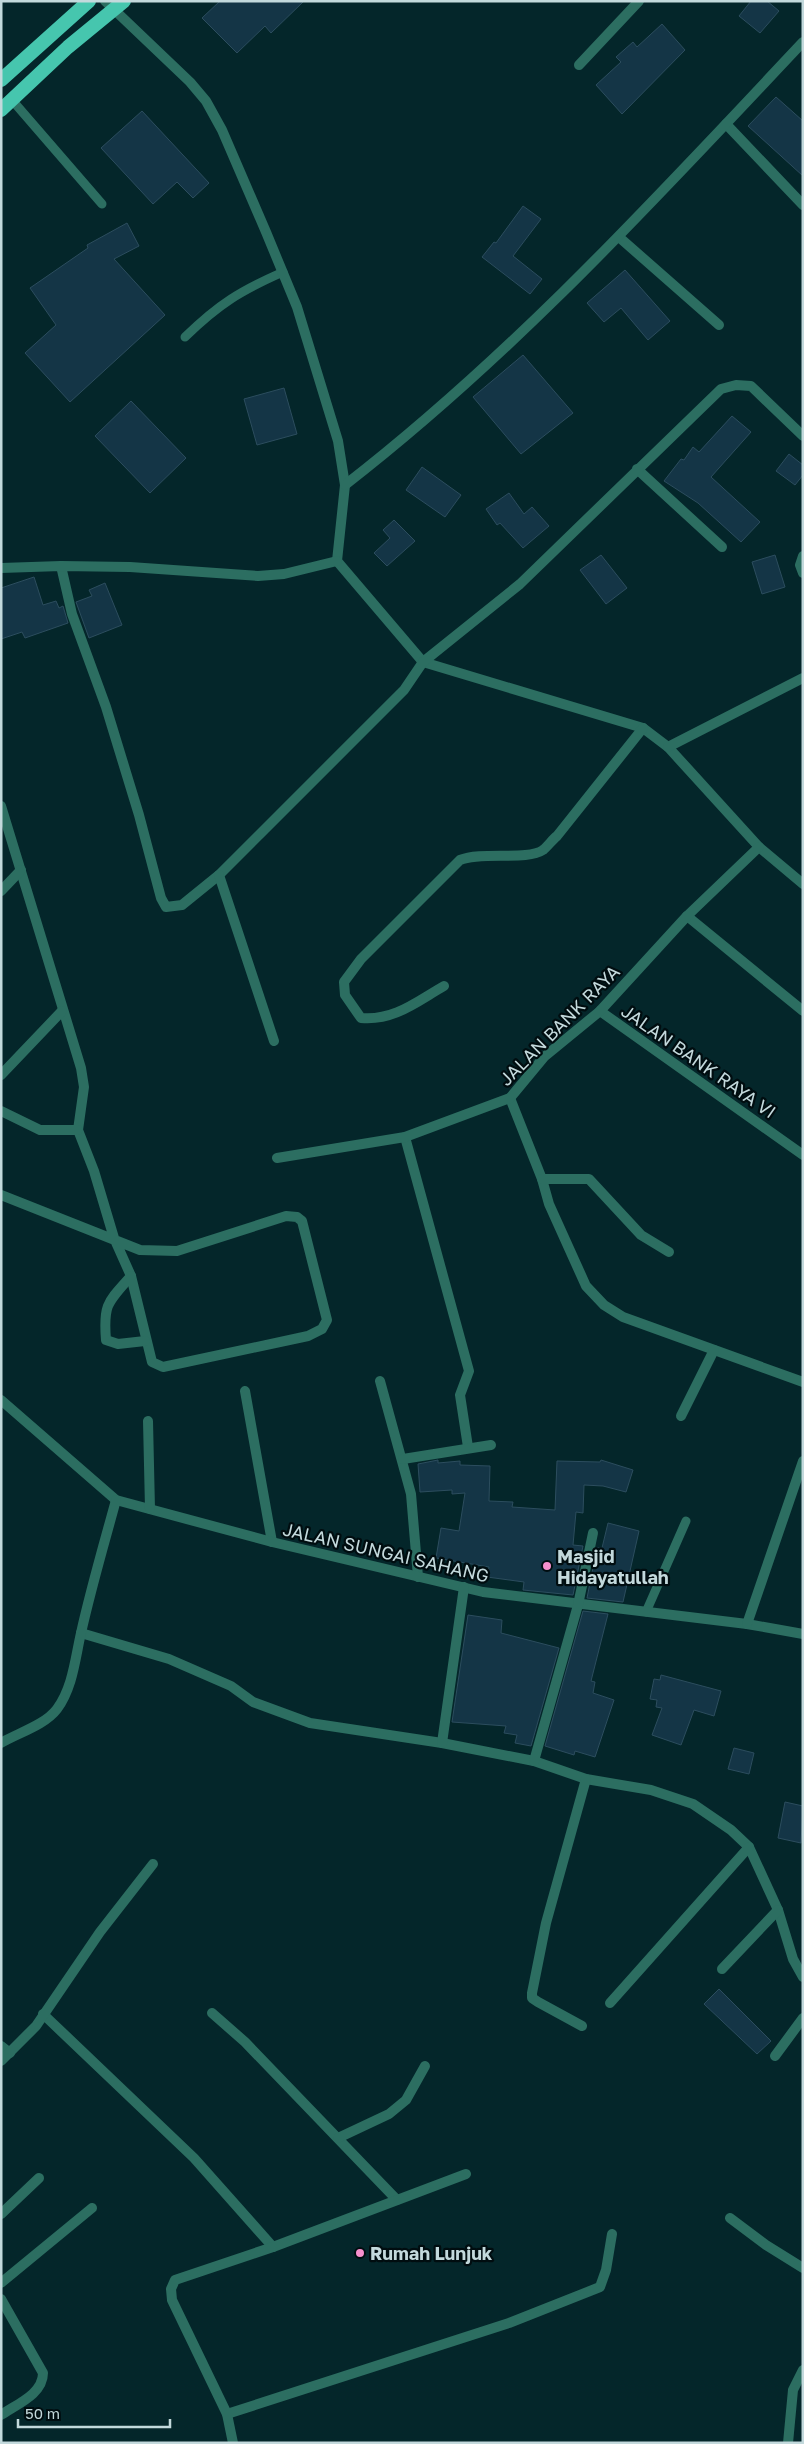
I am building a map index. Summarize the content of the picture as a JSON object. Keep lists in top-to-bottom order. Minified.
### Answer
{"streets":{"street":["JALAN BANK RAYA","JALAN BANK RAYA VI","JALAN SUNGAI SAHANG"]},"crossings":[["JALAN BANK RAYA","JALAN BANK RAYA VI"]],"places":["Masjid Hidayatullah","Rumah Lunjuk"],"scale_bar":"50 m"}
